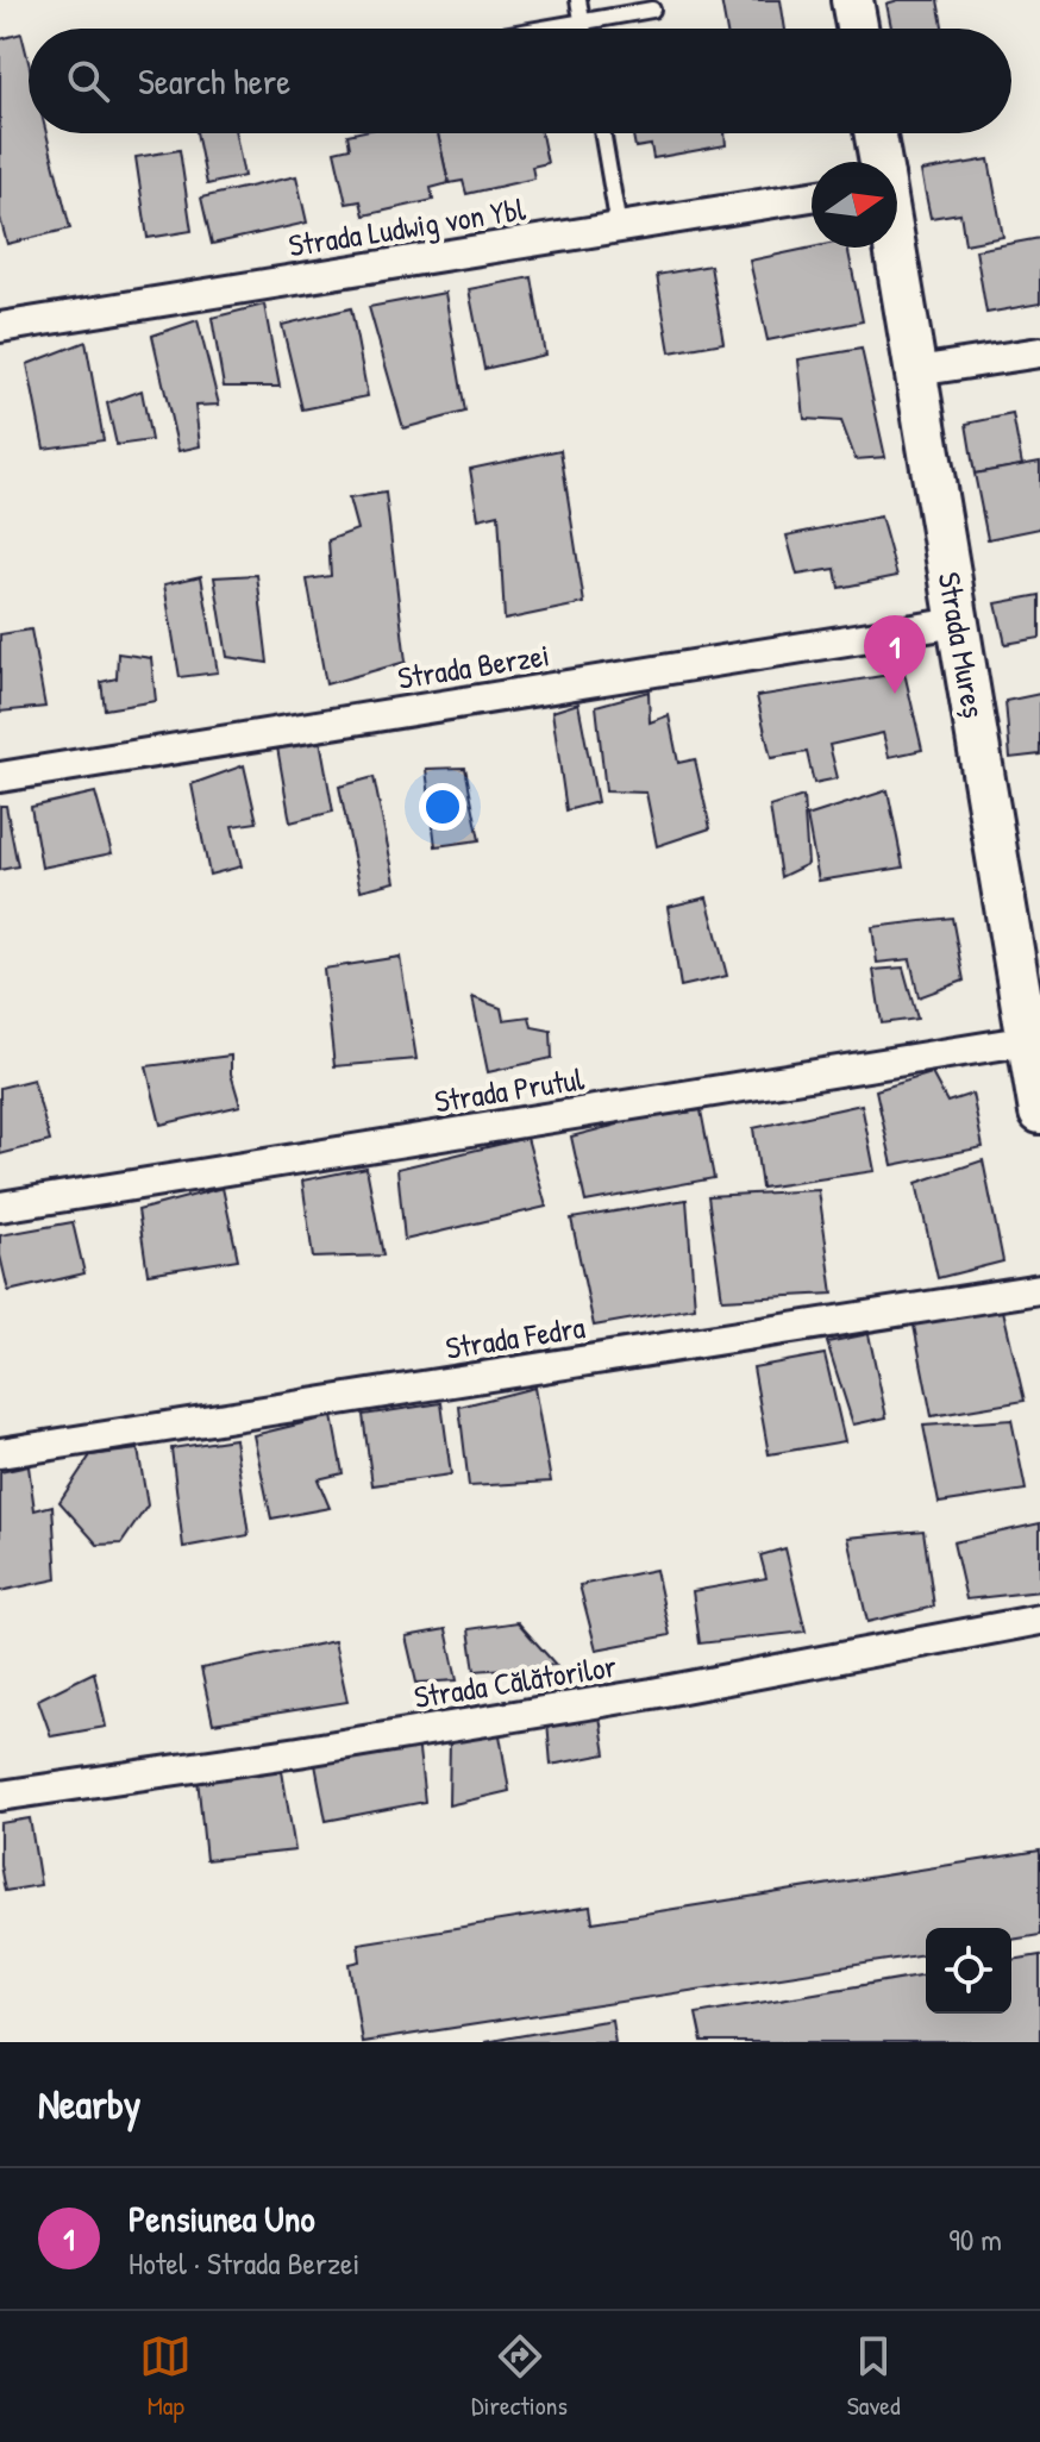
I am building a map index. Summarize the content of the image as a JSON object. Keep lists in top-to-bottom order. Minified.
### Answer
{"streets":{"street":["Strada Ludwig von Ybl","Strada Mureș","Strada Berzei","Strada Prutul","Strada Fedra","Strada Călătorilor"]},"crossings":[["Strada Mureș","Strada Berzei"],["Strada Mureș","Strada Prutul"]],"north":"right","page":{"search":"Search here","pins":"1","heading":"Nearby","list":[{"mark":"1","name":"Pensiunea Uno","note":"Hotel · Strada Berzei","value":"90 m"}],"nav":["Map","Directions","Saved"]}}
